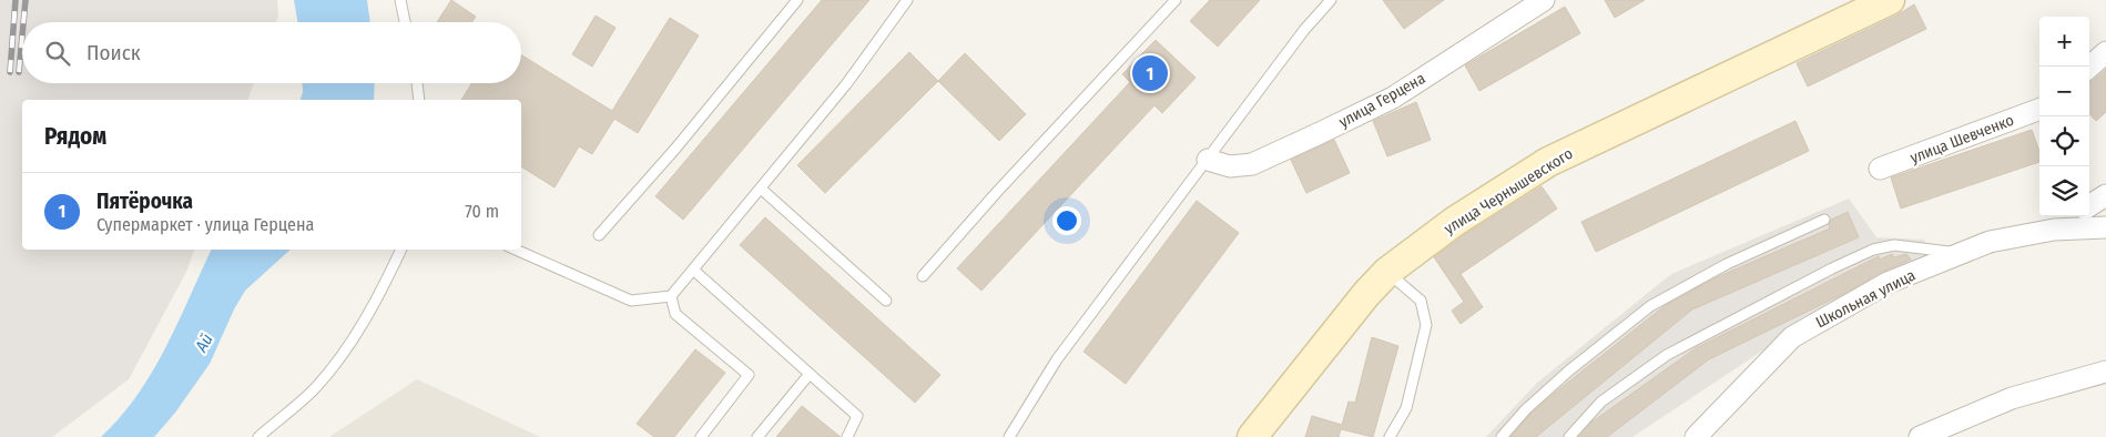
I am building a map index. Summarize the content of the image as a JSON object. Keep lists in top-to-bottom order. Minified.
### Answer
{"streets":{"main road":["улица Чернышевского"],"street":["улица Герцена","улица Шевченко","Школьная улица"]},"water":["Ай"],"page":{"map_buttons":["+","−"],"search":"Поиск","pins":"1","heading":"Рядом","list":[{"mark":"1","name":"Пятёрочка","note":"Супермаркет · улица Герцена","value":"70 m"}]}}
